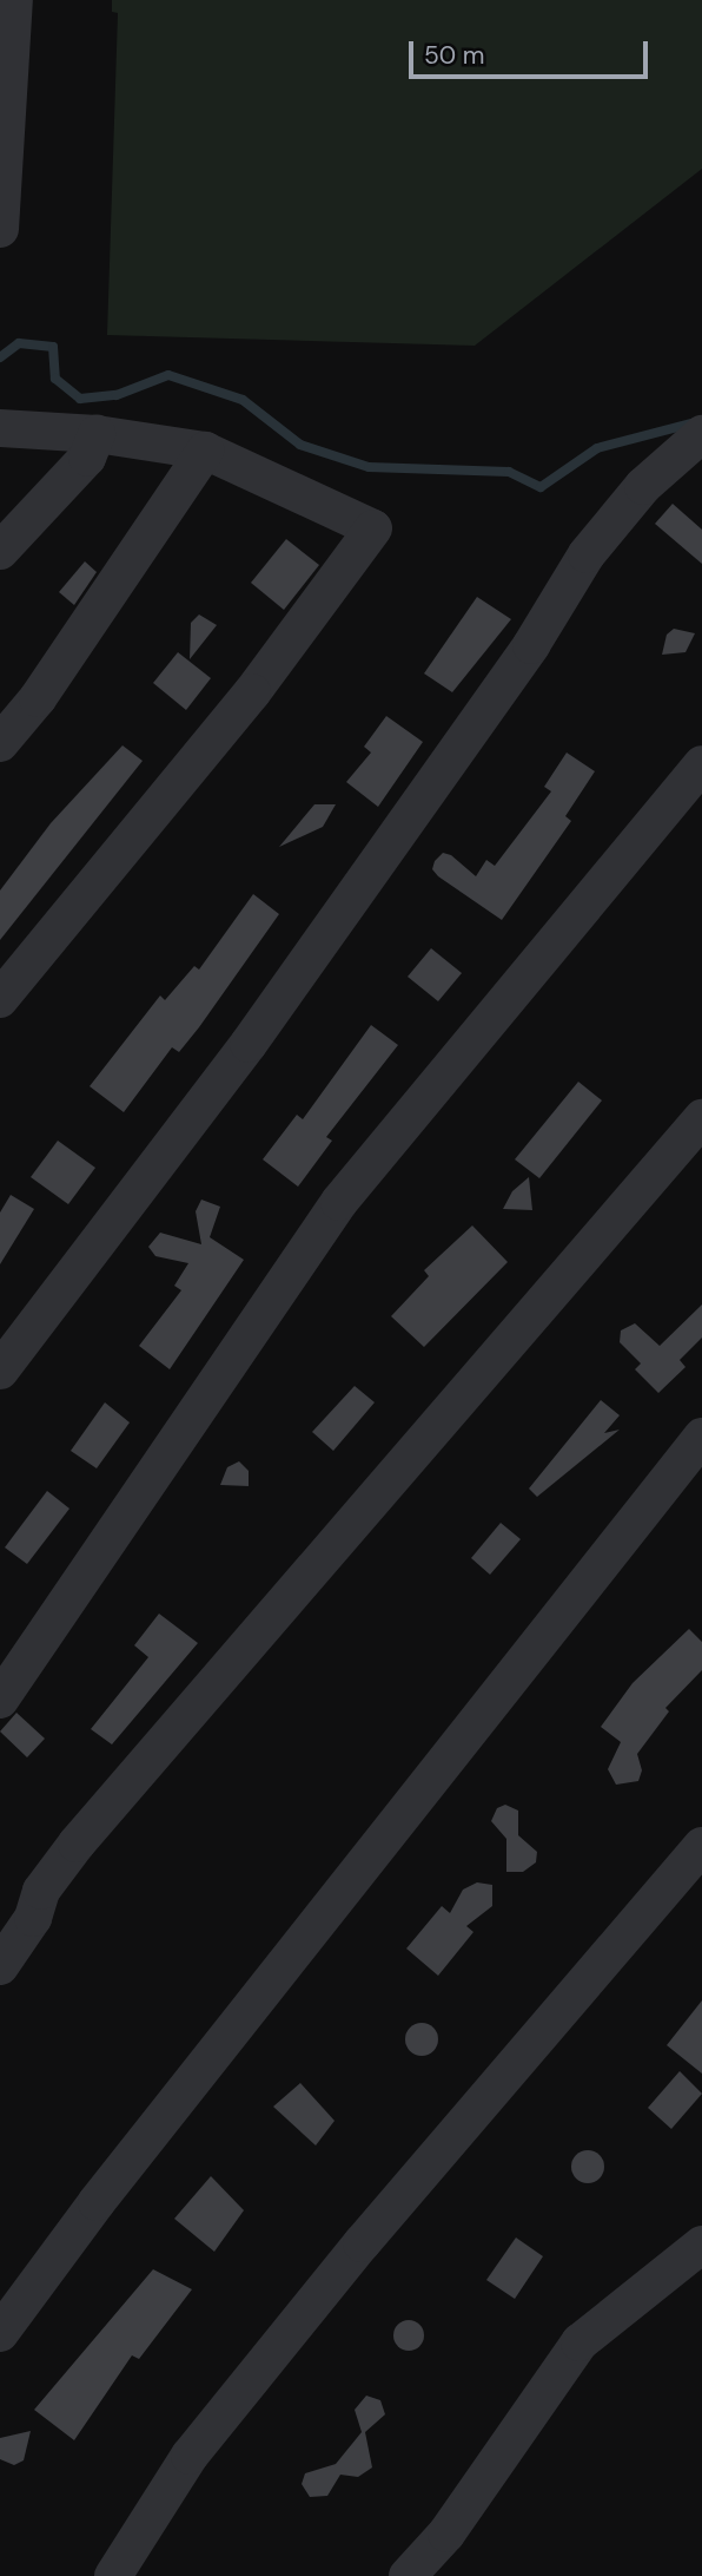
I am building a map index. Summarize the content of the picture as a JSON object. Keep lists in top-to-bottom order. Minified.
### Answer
{"scale_bar":"50 m"}
